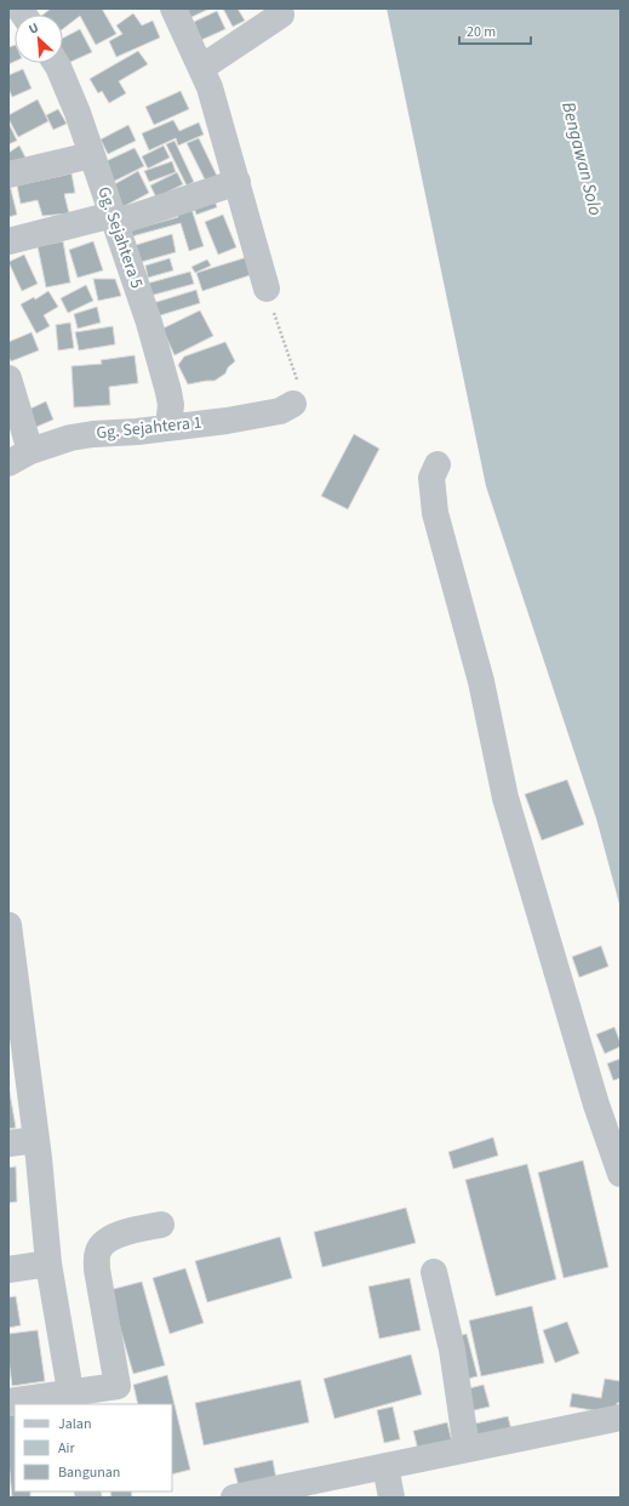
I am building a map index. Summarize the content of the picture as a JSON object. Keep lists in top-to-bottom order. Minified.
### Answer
{"streets":{"street":["Gg. Sejahtera 5","Gg. Sejahtera 1"]},"crossings":[["Gg. Sejahtera 5","Gg. Sejahtera 1"]],"water":["Bengawan Solo"],"legend":["Jalan","Air","Bangunan"],"scale_bar":"20 m","north":"top left"}
